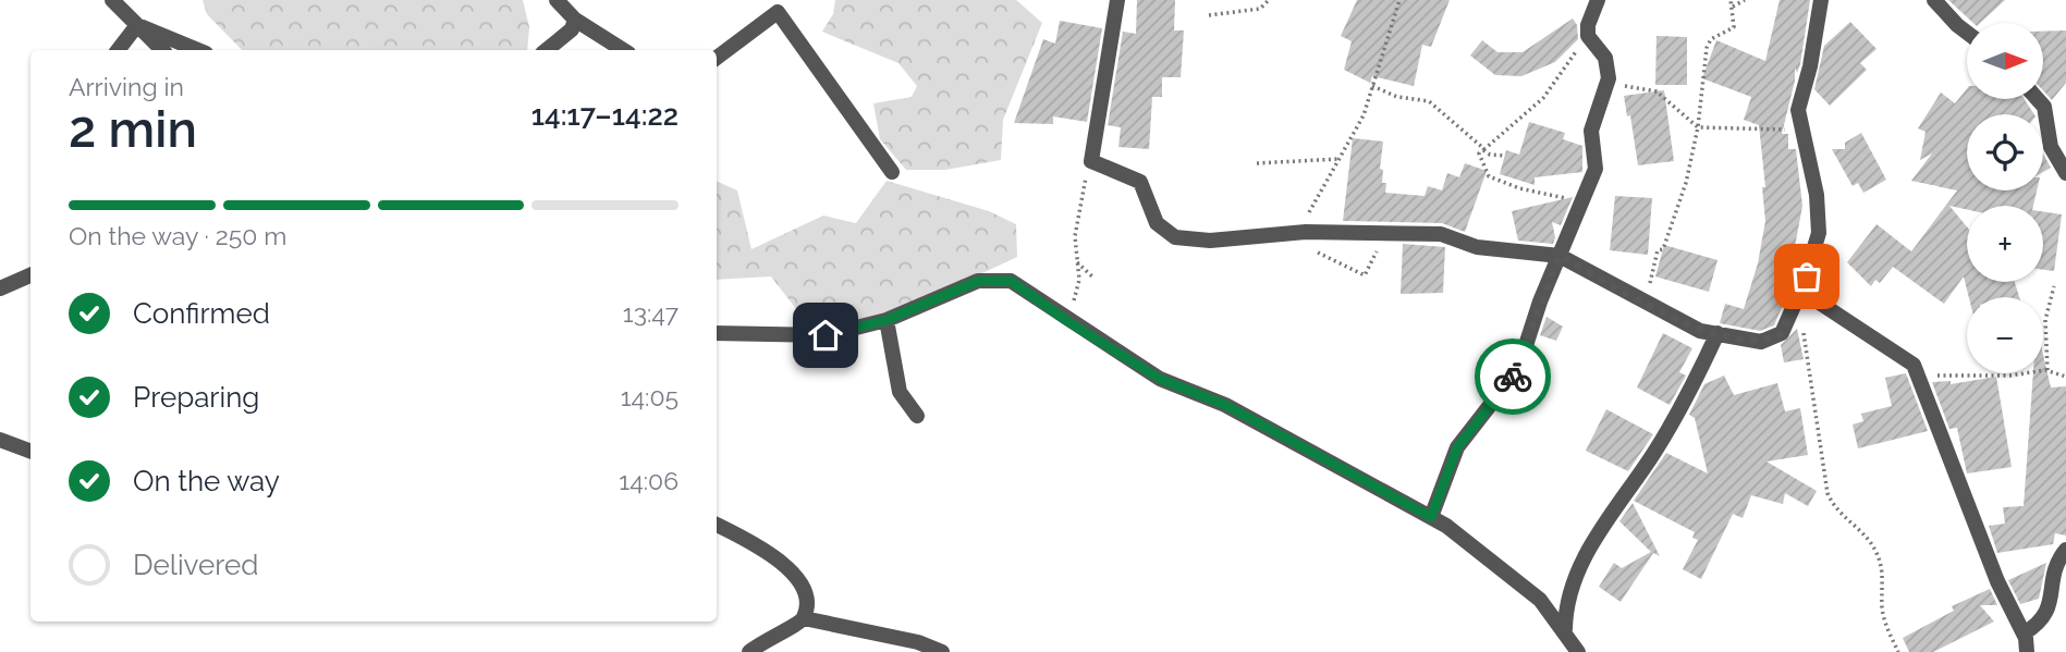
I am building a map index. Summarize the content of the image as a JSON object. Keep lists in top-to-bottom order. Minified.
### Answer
{"north":"right","page":{"map_buttons":["+","−"],"heading":["2 min","Arriving in","14:17–14:22"],"bar":"On the way · 250 m","list":[["Confirmed","13:47"],["Preparing","14:05"],["On the way","14:06"],"Delivered"]}}
